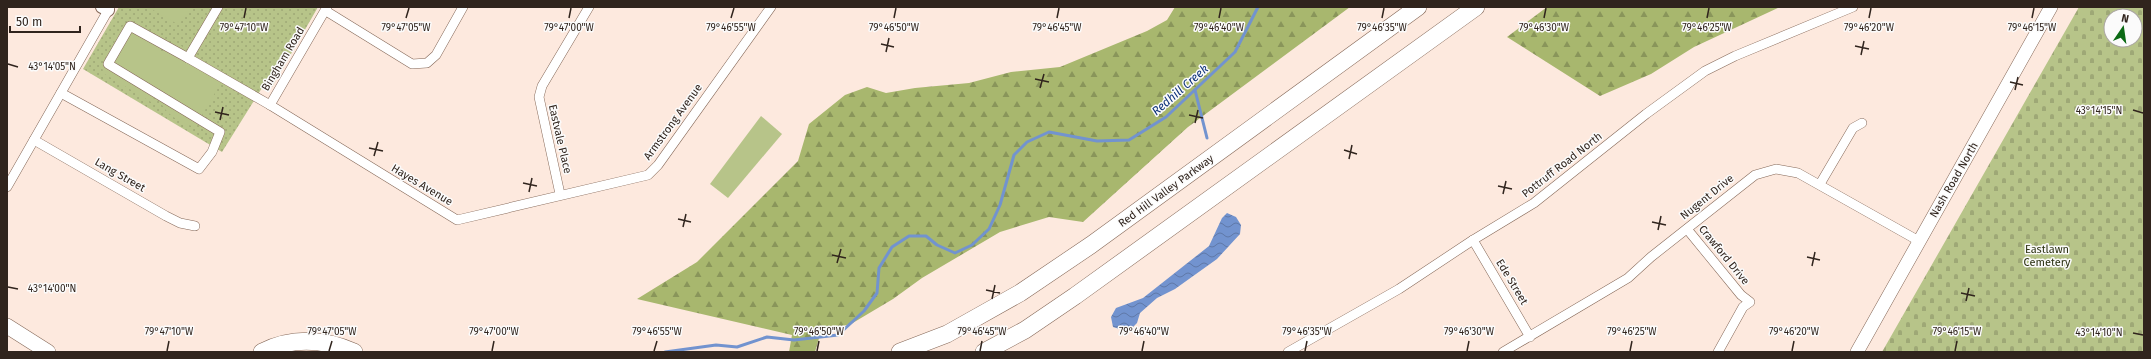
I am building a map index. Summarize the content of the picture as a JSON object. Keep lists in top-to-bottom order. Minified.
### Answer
{"streets":{"highway":["Red Hill Valley Parkway"],"main road":["Nash Road North"],"street":["Bingham Road","Armstrong Avenue","Eastvale Place","Pottruff Road North","Lang Street","Hayes Avenue","Nugent Drive","Crawford Drive","Ede Street"]},"crossings":[["Bingham Road","Hayes Avenue"],["Armstrong Avenue","Eastvale Place"],["Armstrong Avenue","Hayes Avenue"],["Pottruff Road North","Ede Street"],["Nash Road North","Nugent Drive"],["Nugent Drive","Crawford Drive"],["Nugent Drive","Ede Street"]],"water":["Redhill Creek"],"parks":["Eastlawn Cemetery"],"scale_bar":"50 m","north":"top","coordinates":["79°47'10\"W","79°47'05\"W","79°47'00\"W","79°46'55\"W","79°46'50\"W","79°46'45\"W","79°46'40\"W","79°46'35\"W","79°46'30\"W","79°46'25\"W","79°46'20\"W","79°46'15\"W","43°14'05\"N","43°14'15\"N","43°14'00\"N","43°14'10\"N"]}
